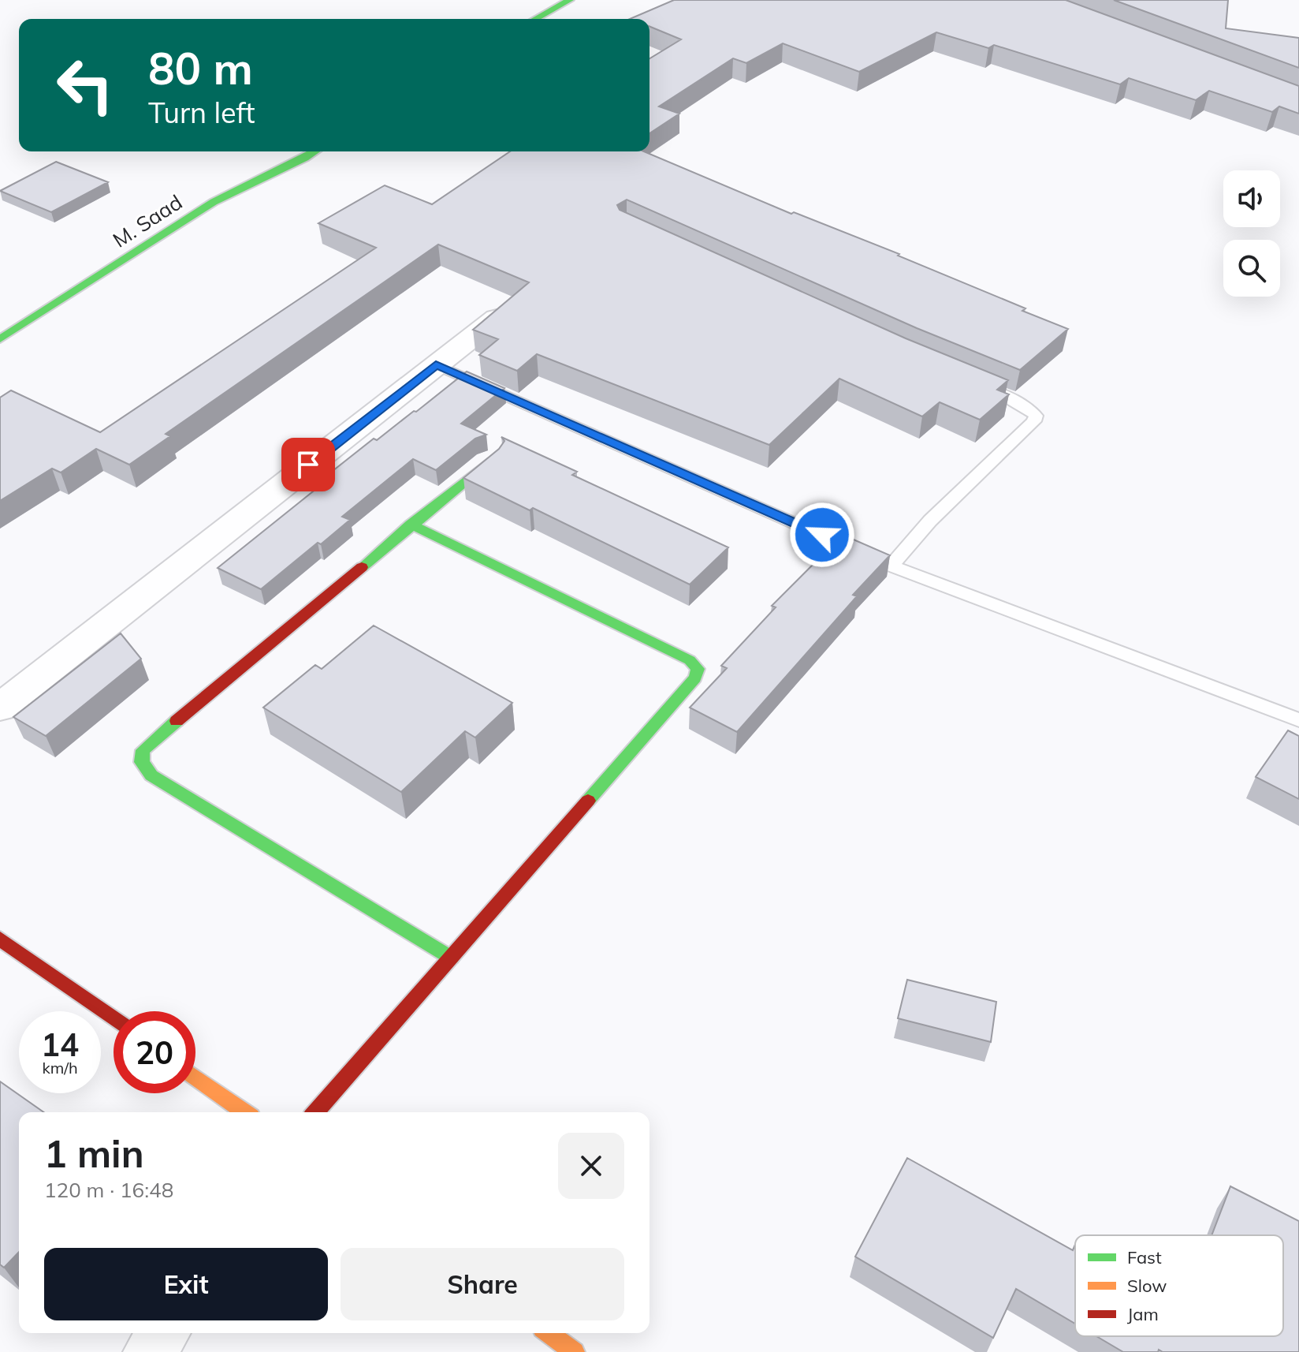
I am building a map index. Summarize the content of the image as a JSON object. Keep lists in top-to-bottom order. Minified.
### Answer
{"streets":{"street":["M. Saad"]},"legend":["Fast","Slow","Jam"],"page":{"turn":["80 m","Turn left"],"speed":"14 km/h","limit":"20","heading":["1 min","120 m · 16:48"],"buttons":["Exit","Share"]}}
